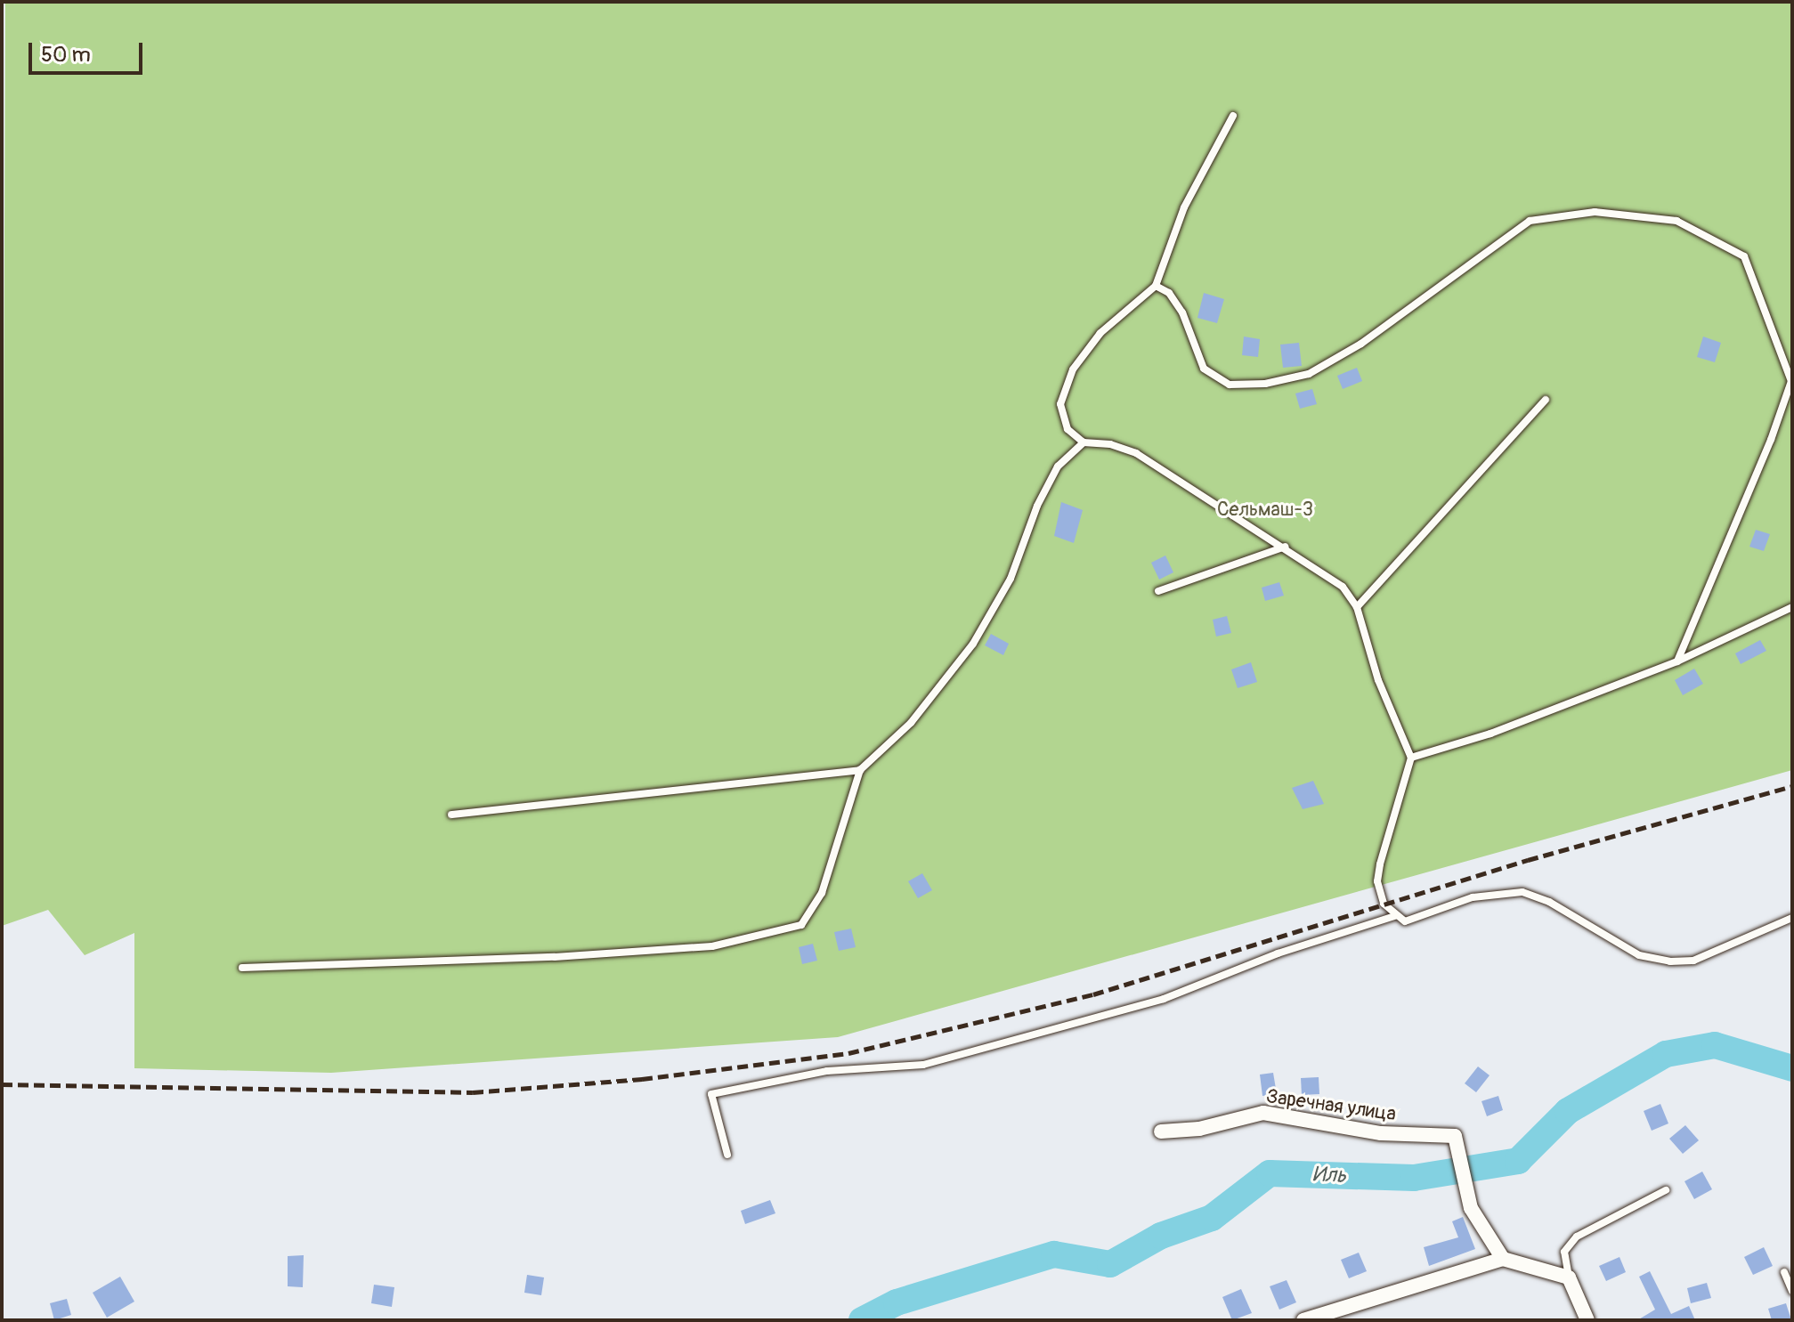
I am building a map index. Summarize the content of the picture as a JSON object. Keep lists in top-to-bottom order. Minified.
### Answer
{"streets":{"street":["Заречная улица"]},"water":["Иль"],"parks":["Сельмаш-3"],"scale_bar":"50 m"}
